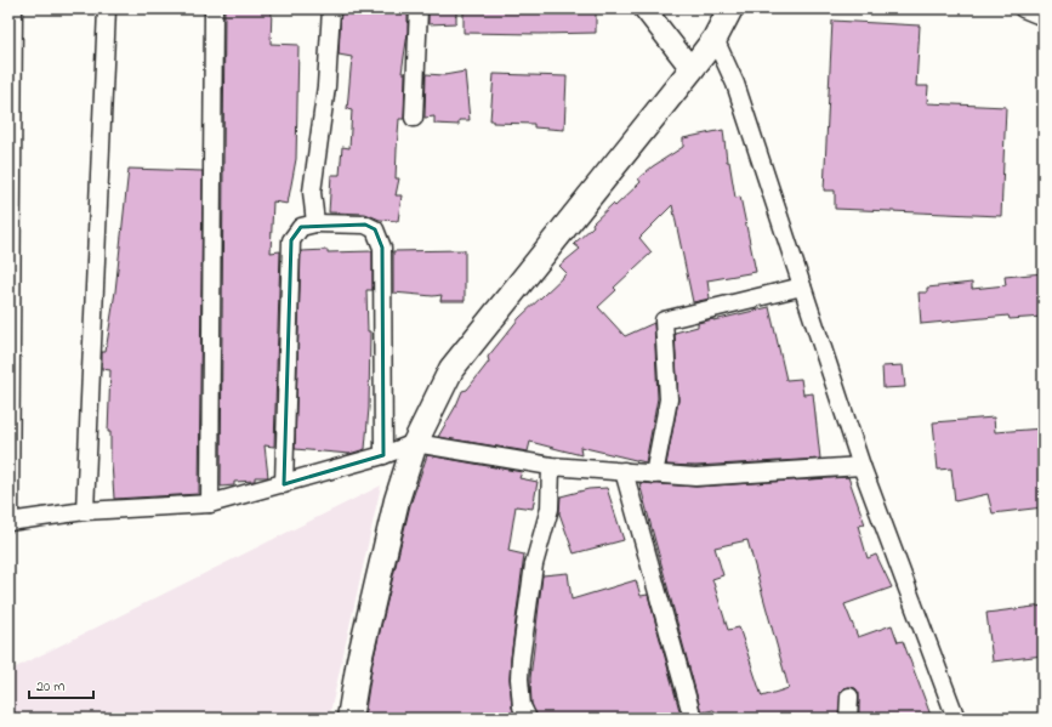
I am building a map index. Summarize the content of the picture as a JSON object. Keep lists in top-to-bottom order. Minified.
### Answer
{"scale_bar":"20 m"}
